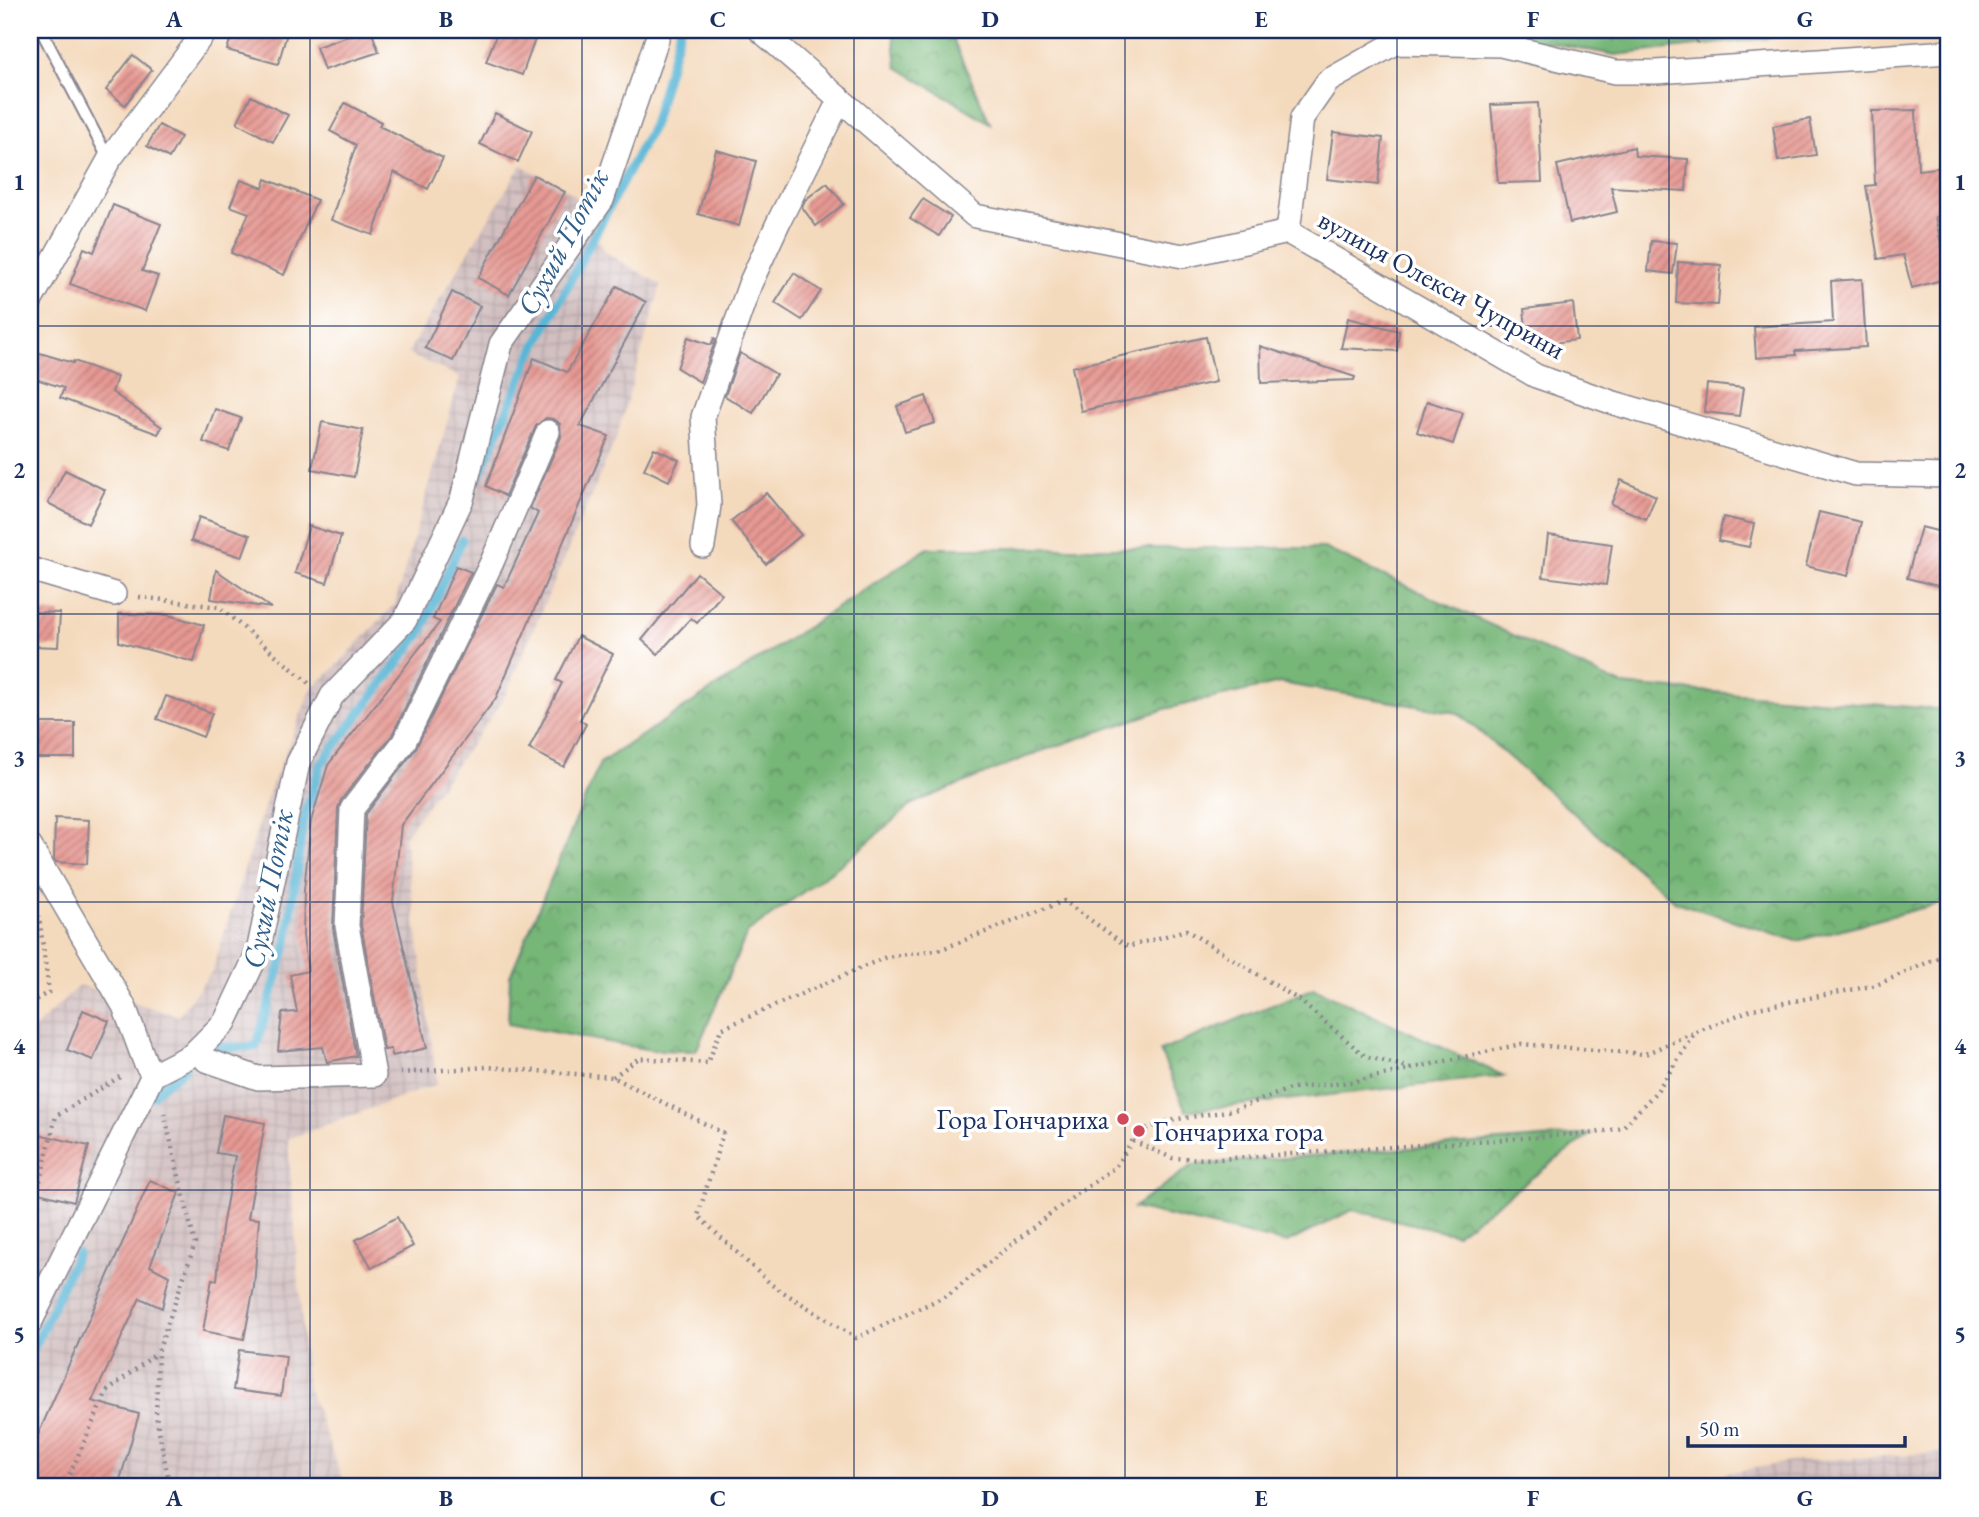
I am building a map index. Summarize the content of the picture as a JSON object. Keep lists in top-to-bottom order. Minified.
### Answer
{"streets":{"street":["вулиця Олекси Чуприни"]},"water":["Сухий Потік"],"places":["Гора Гончариха","Гончариха гора"],"scale_bar":"50 m","grid":{"columns":["A","B","C","D","E","F","G"],"rows":["1","2","3","4","5"]}}
